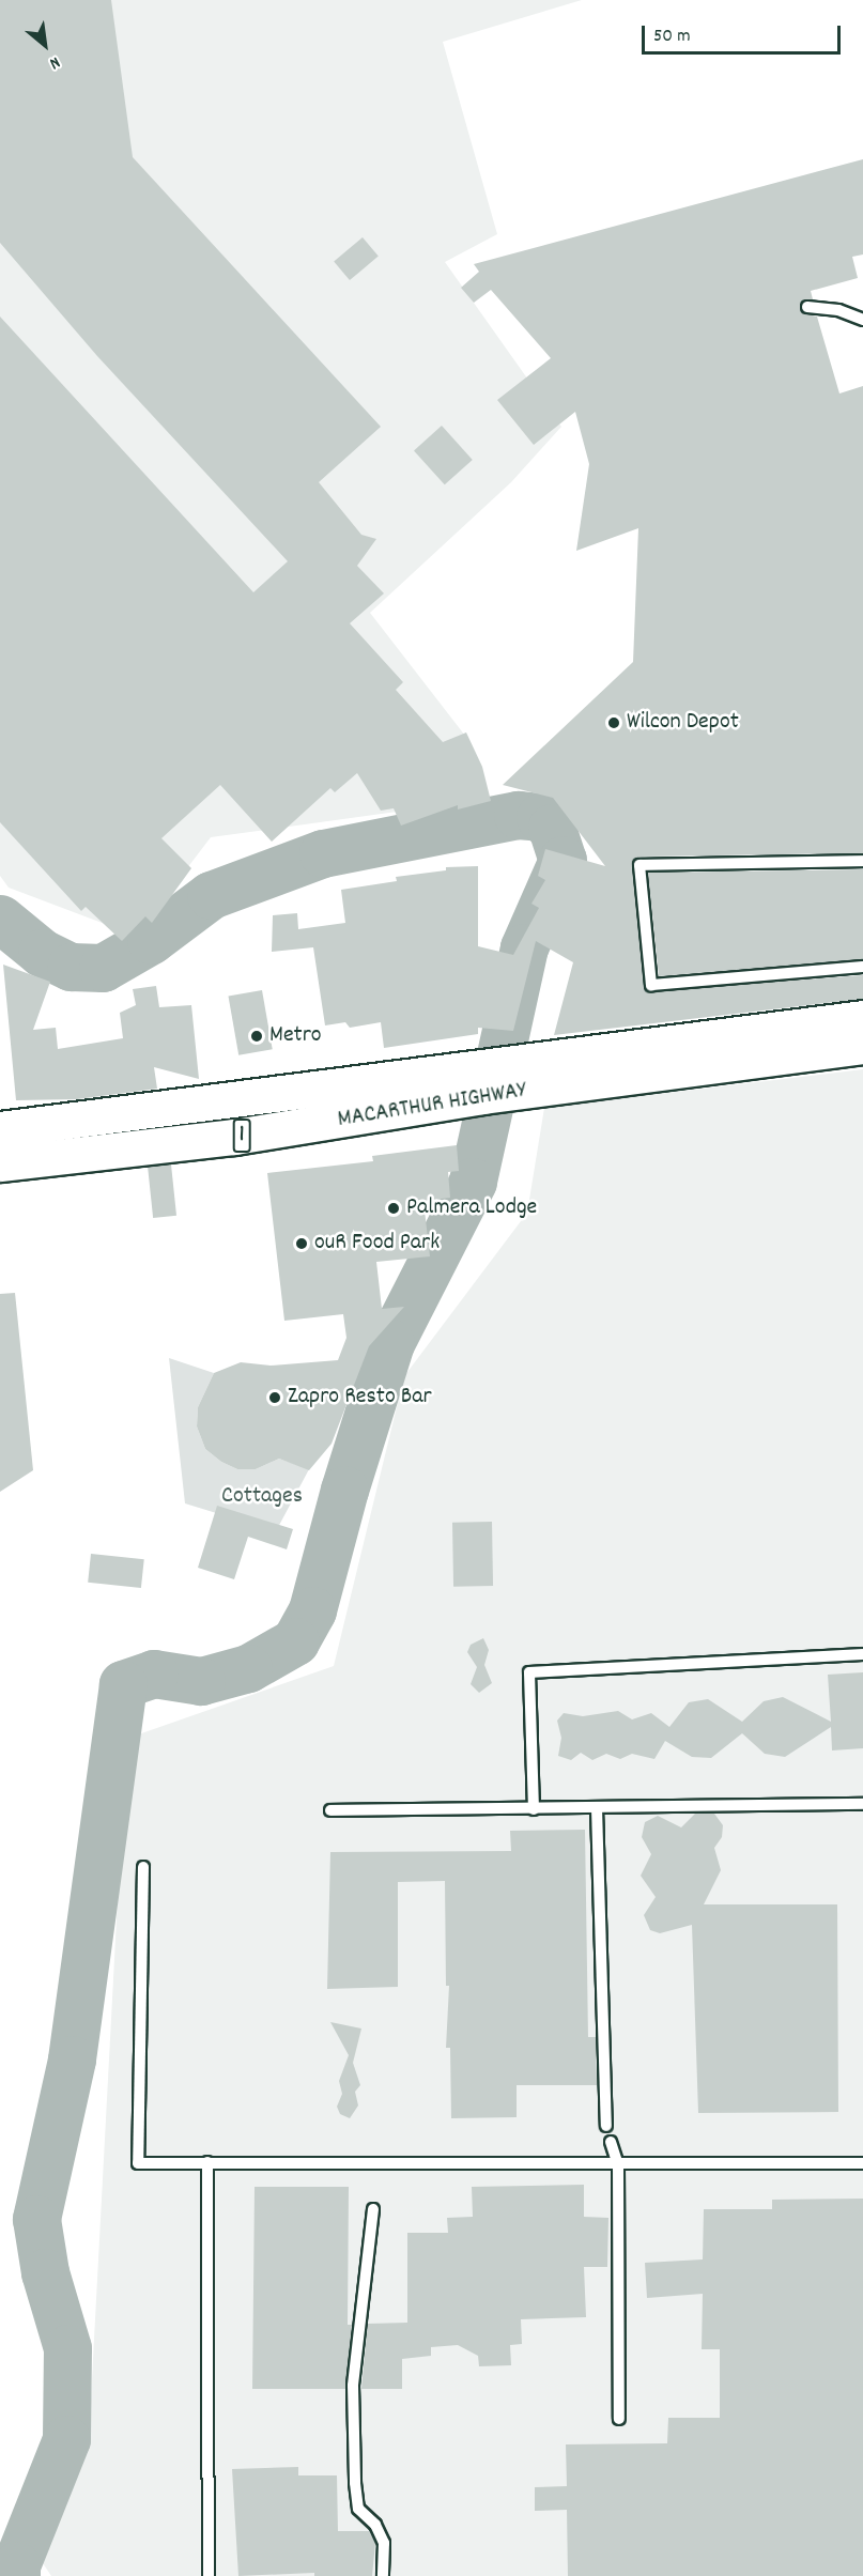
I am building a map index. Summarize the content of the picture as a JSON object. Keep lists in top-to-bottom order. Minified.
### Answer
{"streets":{"highway":["MACARTHUR HIGHWAY","1"]},"parks":["Cottages"],"places":["Wilcon Depot","Metro","Palmera Lodge","ouR Food Park","Zapro Resto Bar"],"scale_bar":"50 m","north":"bottom right"}
